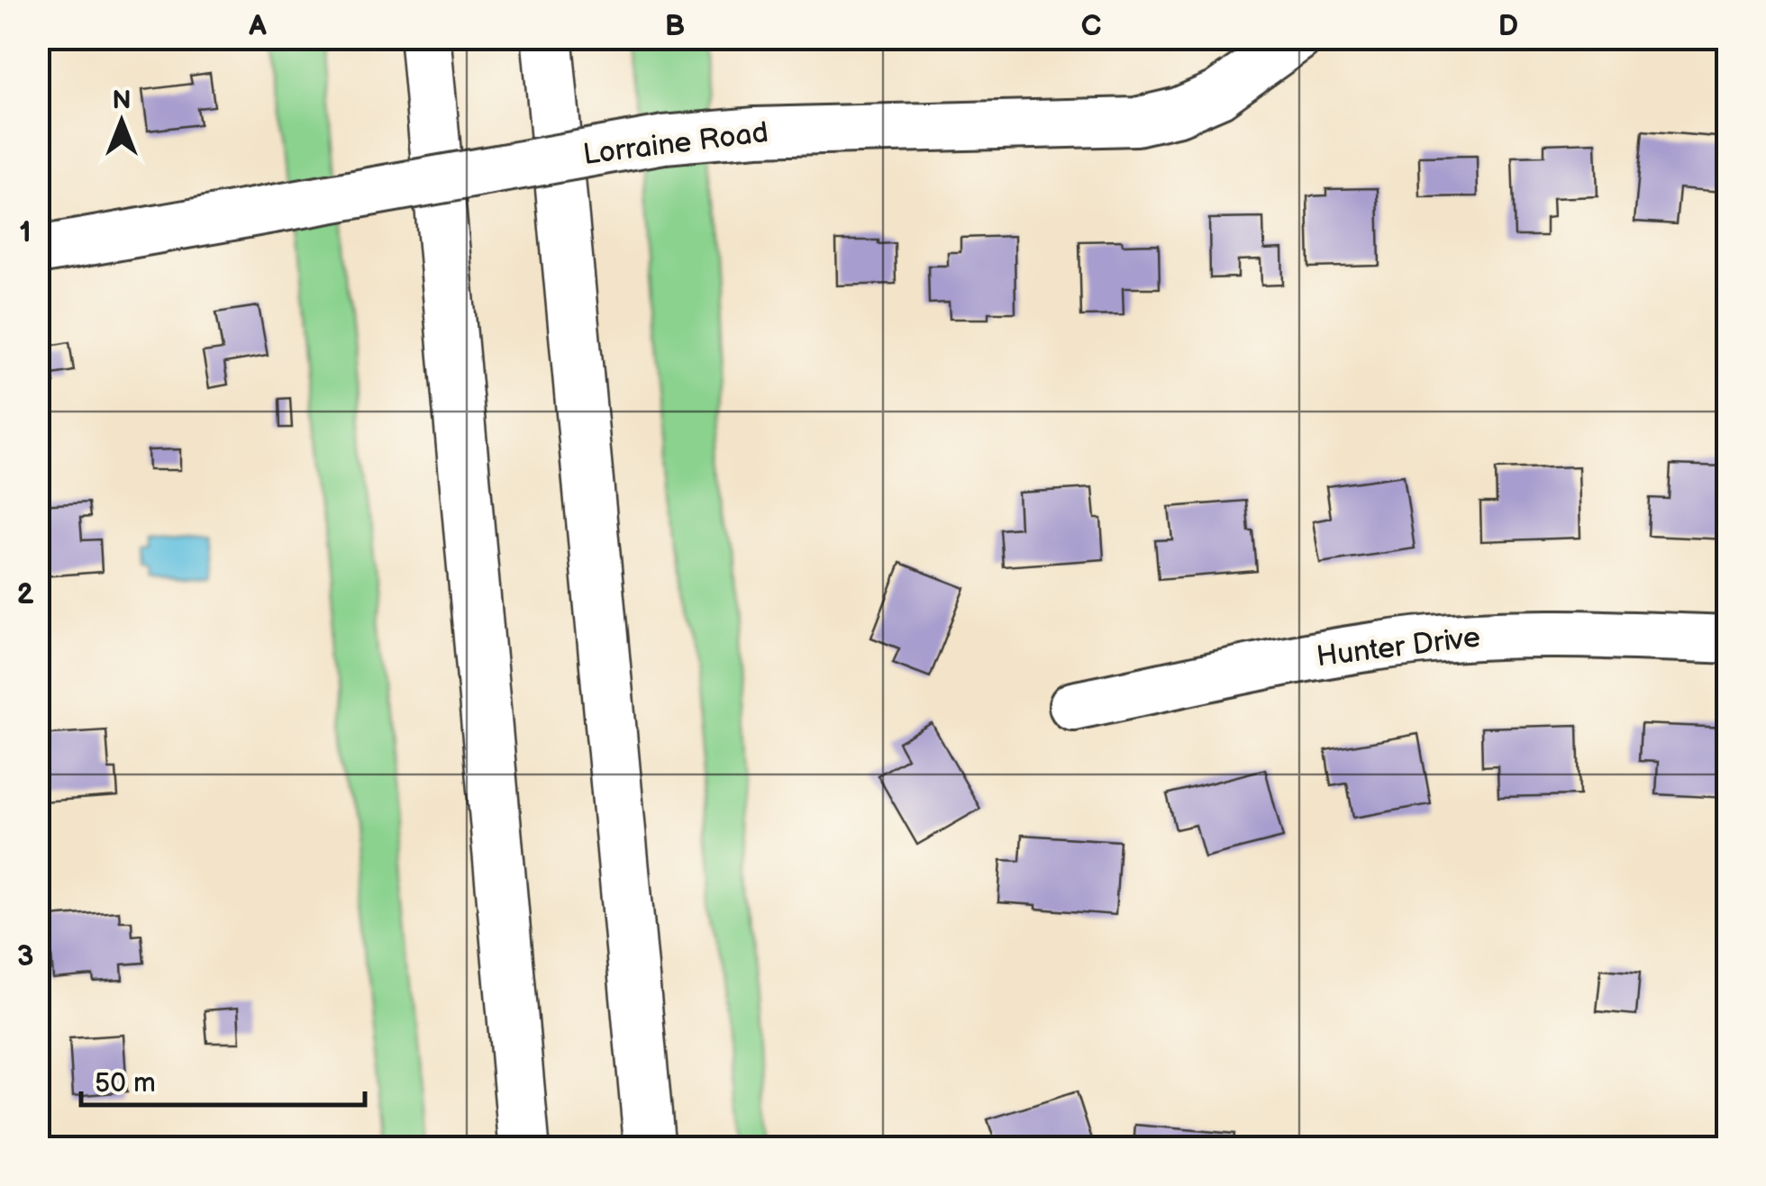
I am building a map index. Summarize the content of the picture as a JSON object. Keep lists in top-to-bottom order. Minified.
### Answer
{"streets":{"street":["Lorraine Road","Hunter Drive"]},"scale_bar":"50 m","north":"top","grid":{"columns":["A","B","C","D"],"rows":["1","2","3"]}}
